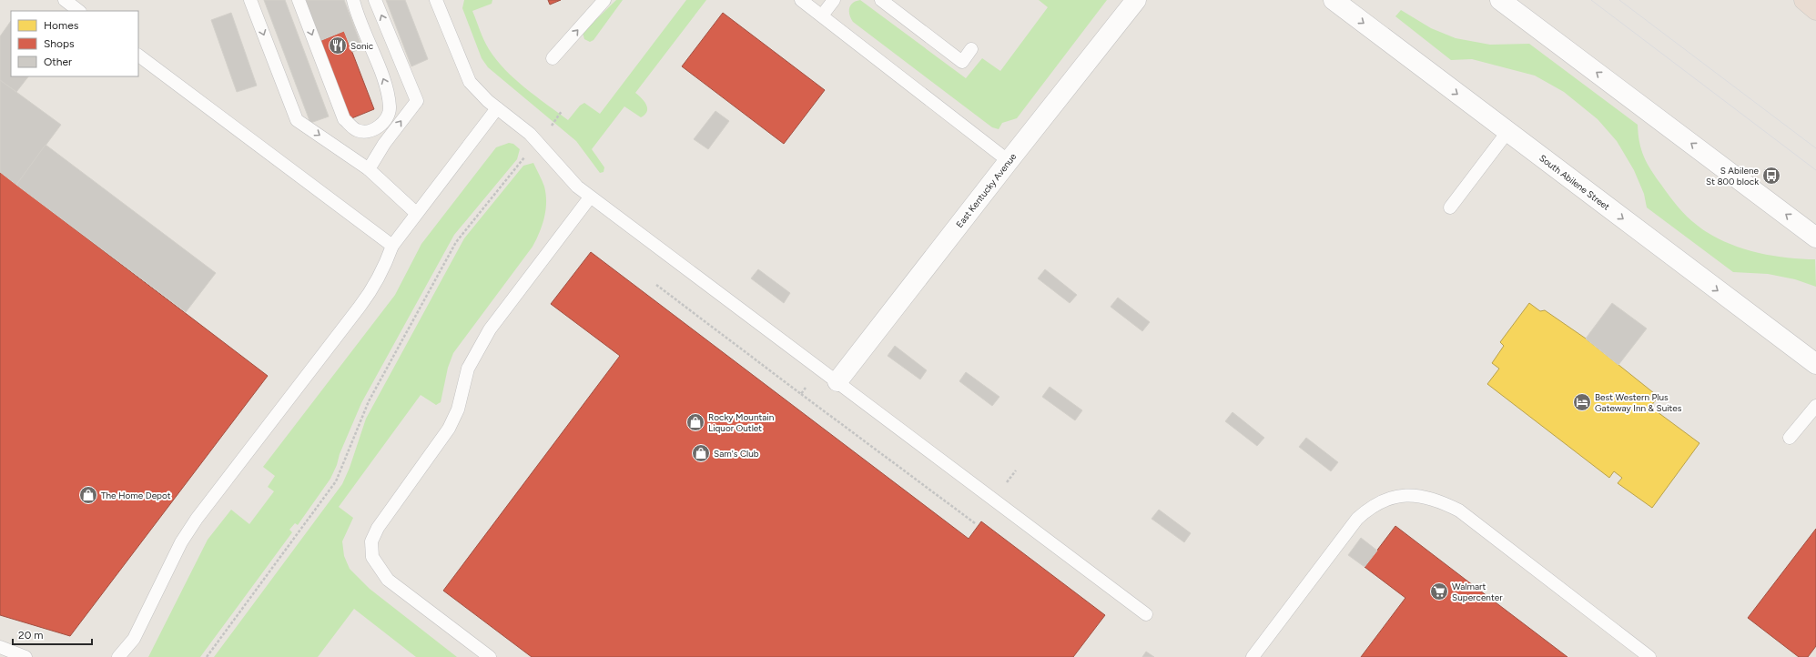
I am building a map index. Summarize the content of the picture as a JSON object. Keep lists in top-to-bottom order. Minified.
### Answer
{"streets":{"main road":["South Abilene Street","East Kentucky Avenue"]},"places":{"restaurant":["Sonic"],"bus stop":["S Abilene St 800 block"],"hotel":["Best Western Plus Gateway Inn & Suites"],"shop":["Rocky Mountain Liquor Outlet","Sam's Club","The Home Depot"],"supermarket":["Walmart Supercenter"]},"legend":["Homes","Shops","Other"],"scale_bar":"20 m"}
